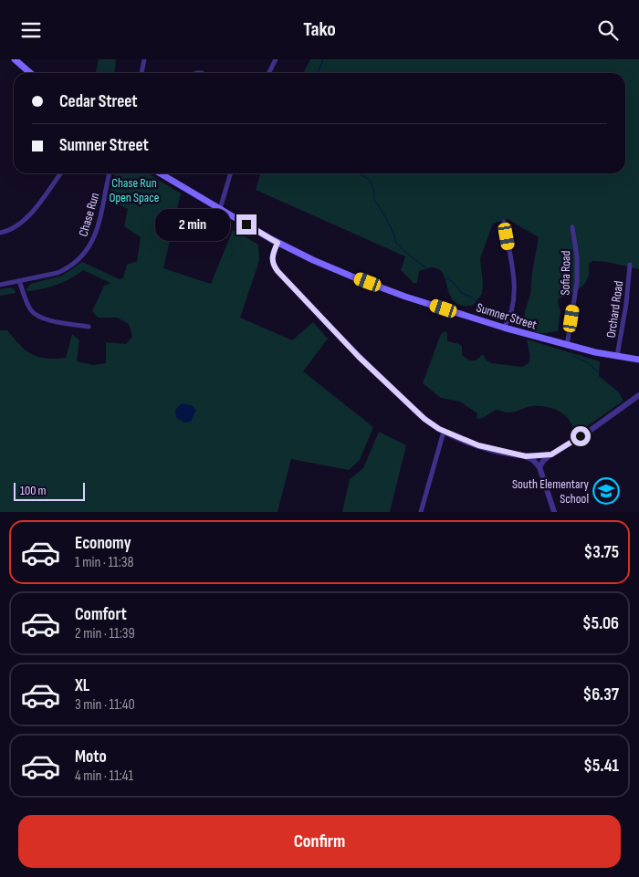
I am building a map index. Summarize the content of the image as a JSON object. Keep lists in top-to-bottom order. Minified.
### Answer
{"streets":{"main road":["Sumner Street"],"street":["Chase Run","Sofia Road","Orchard Road"]},"crossings":[["Sofia Road","Sumner Street"],["Orchard Road","Sumner Street"]],"parks":["Chase Run Open Space"],"places":{"school or university":["South Elementary School"]},"scale_bar":"100 m","page":{"header":"Tako","banner":["Cedar Street","Sumner Street"],"bubble":"2 min","scale":"100 m","list":[{"name":"Economy","note":"1 min · 11:38","value":"$3.75"},{"name":"Comfort","note":"2 min · 11:39","value":"$5.06"},{"name":"XL","note":"3 min · 11:40","value":"$6.37"},{"name":"Moto","note":"4 min · 11:41","value":"$5.41"}],"buttons":"Confirm"}}
